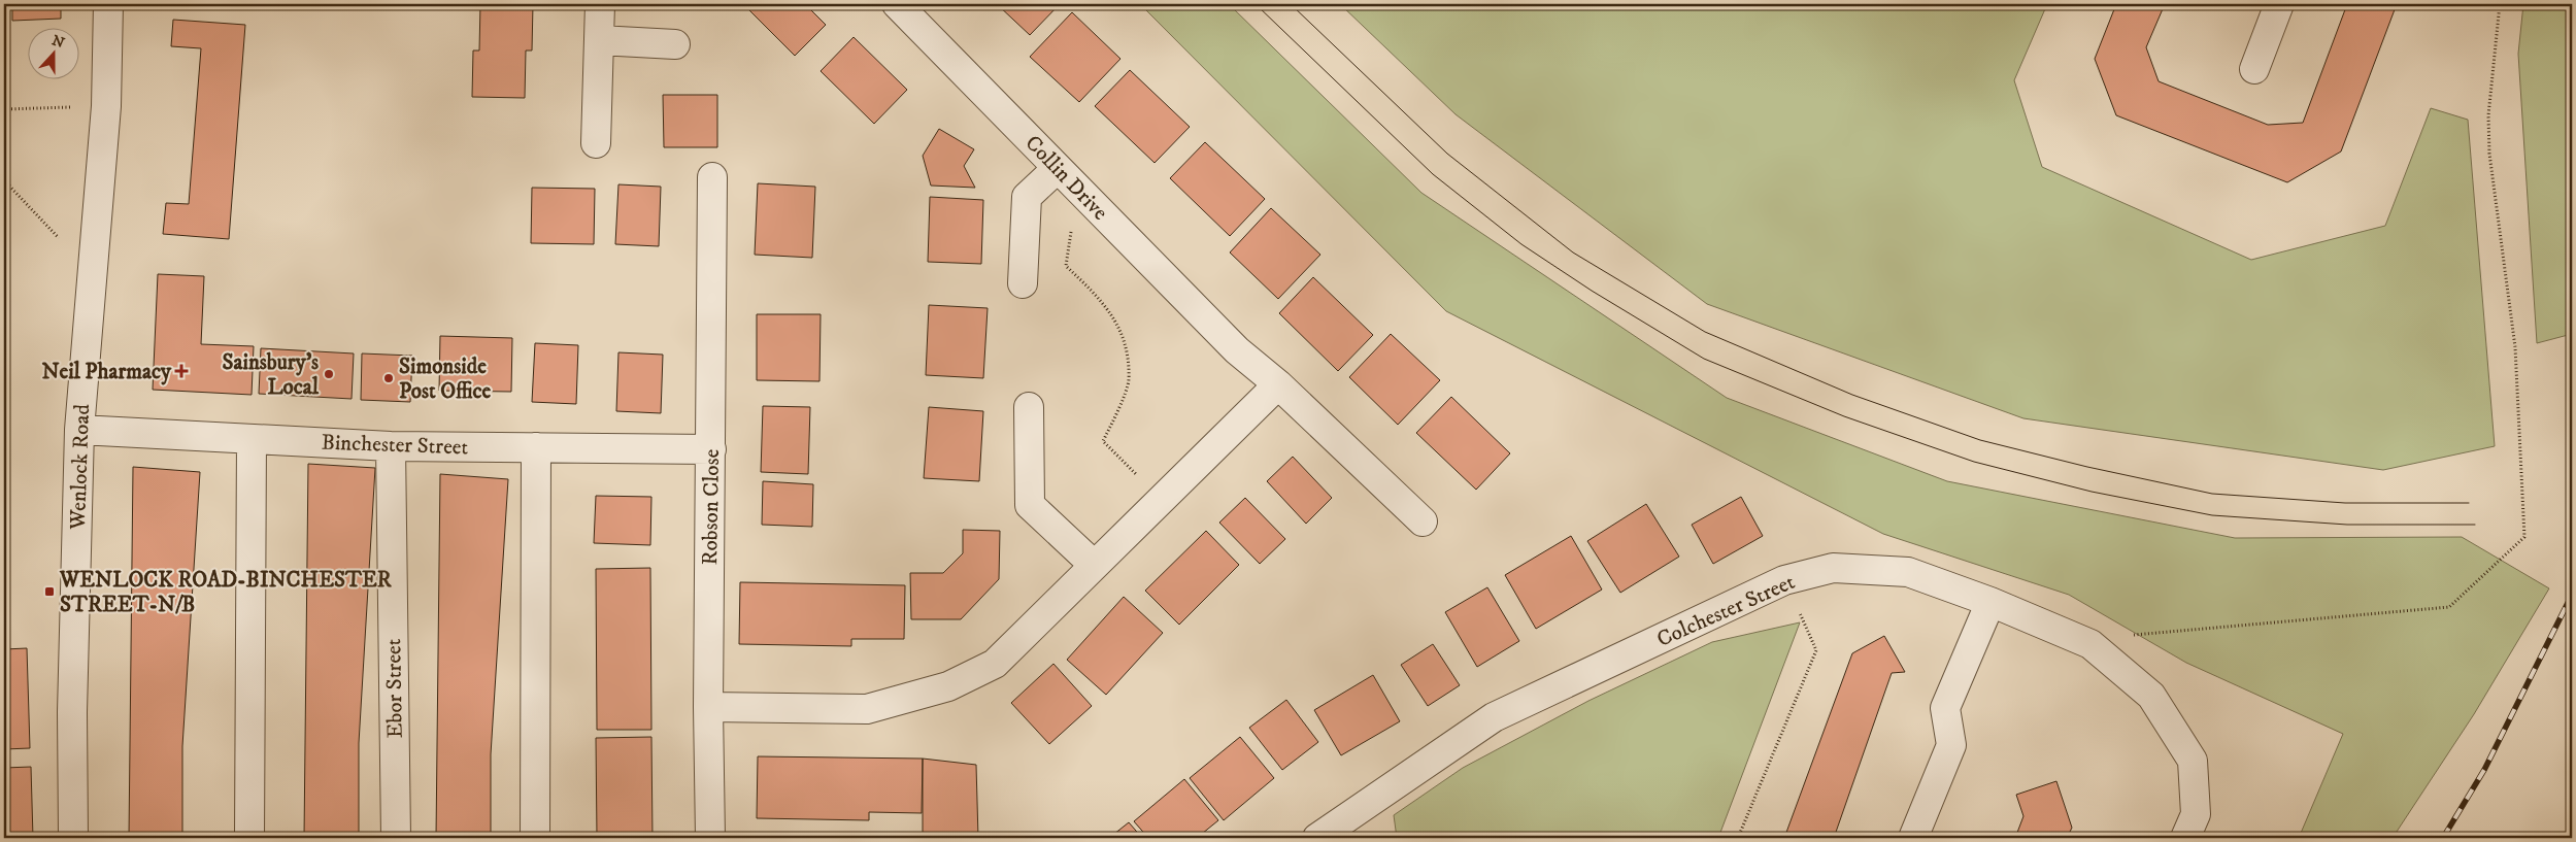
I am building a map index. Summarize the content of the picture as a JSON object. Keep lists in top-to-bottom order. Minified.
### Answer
{"streets":{"street":["Collin Drive","Binchester Street","Wenlock Road","Robson Close","Colchester Street","Ebor Street"]},"crossings":[["Binchester Street","Wenlock Road"],["Binchester Street","Robson Close"],["Binchester Street","Ebor Street"]],"places":{"health":["Neil Pharmacy"],"other":["Sainsbury's Local","Simonside Post Office"],"transit":["WENLOCK ROAD-BINCHESTER STREET-N/B"]},"north":"top"}
